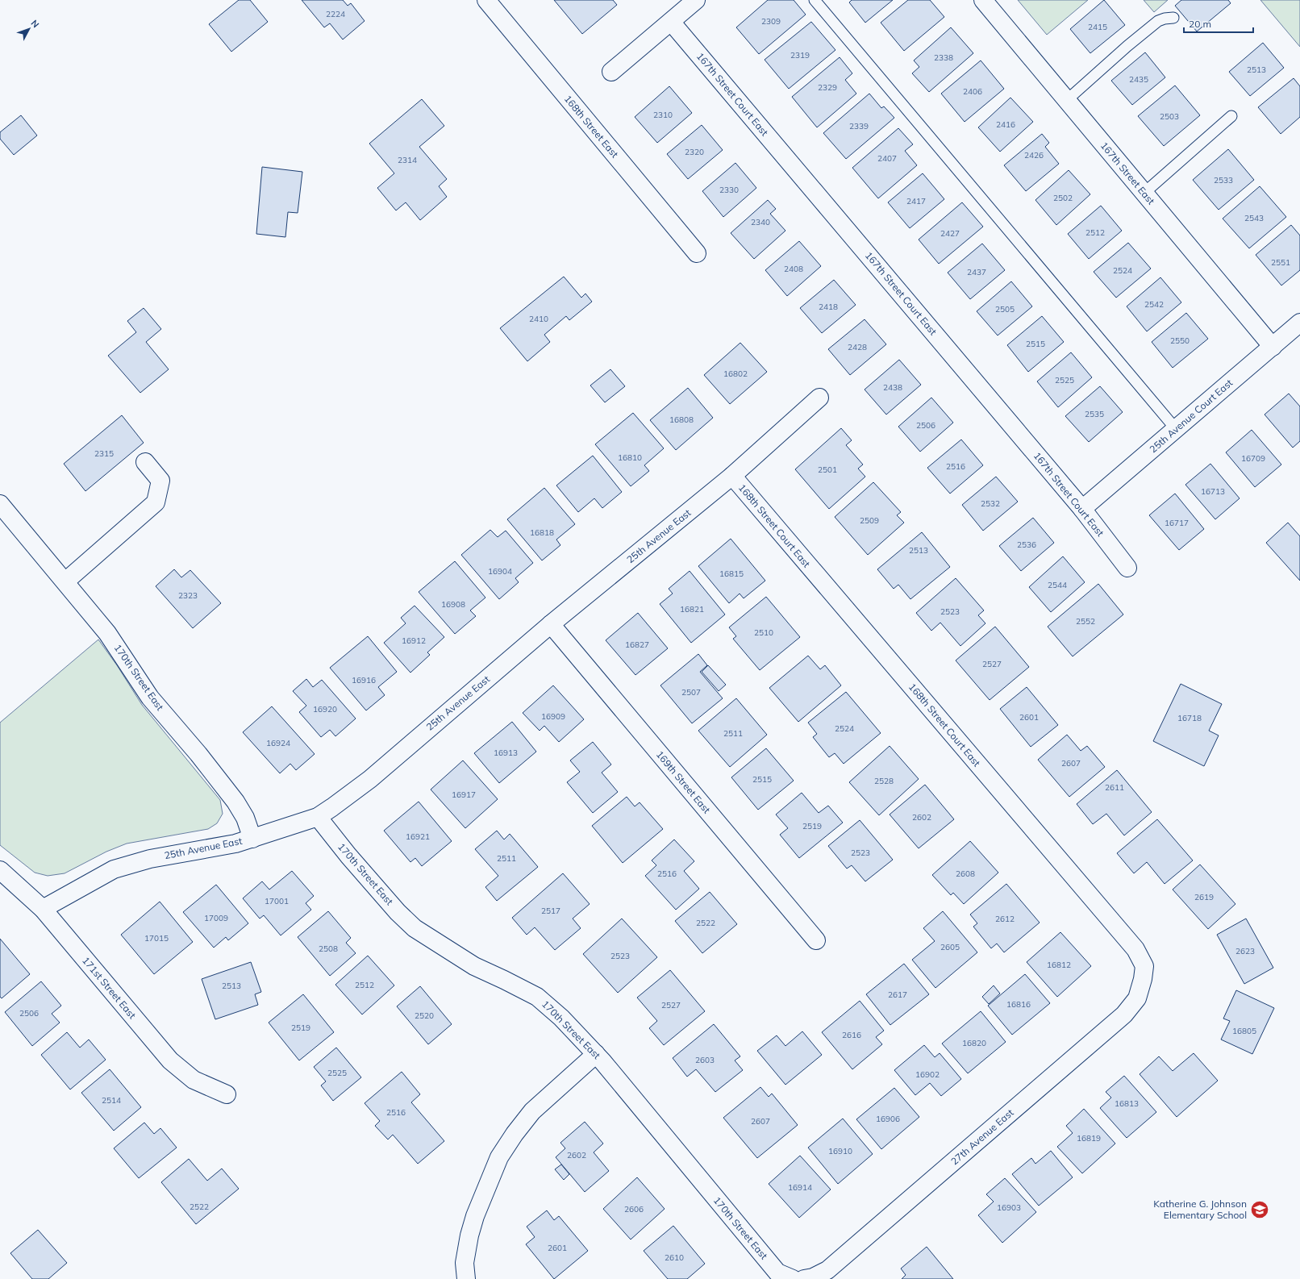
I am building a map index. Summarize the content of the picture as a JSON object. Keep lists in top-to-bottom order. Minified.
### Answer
{"streets":{"street":["167th Street Court East","168th Street East","167th Street East","25th Avenue Court East","168th Street Court East","25th Avenue East","170th Street East","169th Street East","171st Street East","27th Avenue East"]},"crossings":[["167th Street Court East","25th Avenue Court East"],["167th Street East","25th Avenue Court East"],["168th Street Court East","25th Avenue East"],["168th Street Court East","27th Avenue East"],["25th Avenue East","170th Street East"],["25th Avenue East","169th Street East"],["25th Avenue East","171st Street East"]],"places":{"school or university":["Katherine G. Johnson Elementary School"]},"house_numbers":["2224","2309","2415","2319","2338","2513","2435","2329","2406","2310","2503","2416","2339","2320","2426","2407","2314","2533","2330","2502","2417","2543","2340","2512","2427","2551","2408","2524","2437","2542","2418","2505","2410","2550","2515","2428","16802","2525","2438","2535","16808","2506","2315","16810","16709","2516","2501","16713","2532","2509","16717","16818","2536","2513","16904","16815","2544","2323","16908","16821","2523","2552","2510","16912","16827","2527","16916","2507","16920","16909","2601","16718","2524","2511","16924","16913","2607","2515","2528","2611","16917","2602","2519","16921","2523","2511","2516","2608","2619","17001","2517","17009","2612","2522","17015","2605","2508","2623","2523","16812","2512","2513","2617","16816","2527","2506","2520","2519","16805","2616","16820","2603","2525","16902","2514","16813","2516","16906","2607","16819","16910","2602","16914","2522","16903","2606","2601","2610"],"scale_bar":"20 m","north":"top right"}
